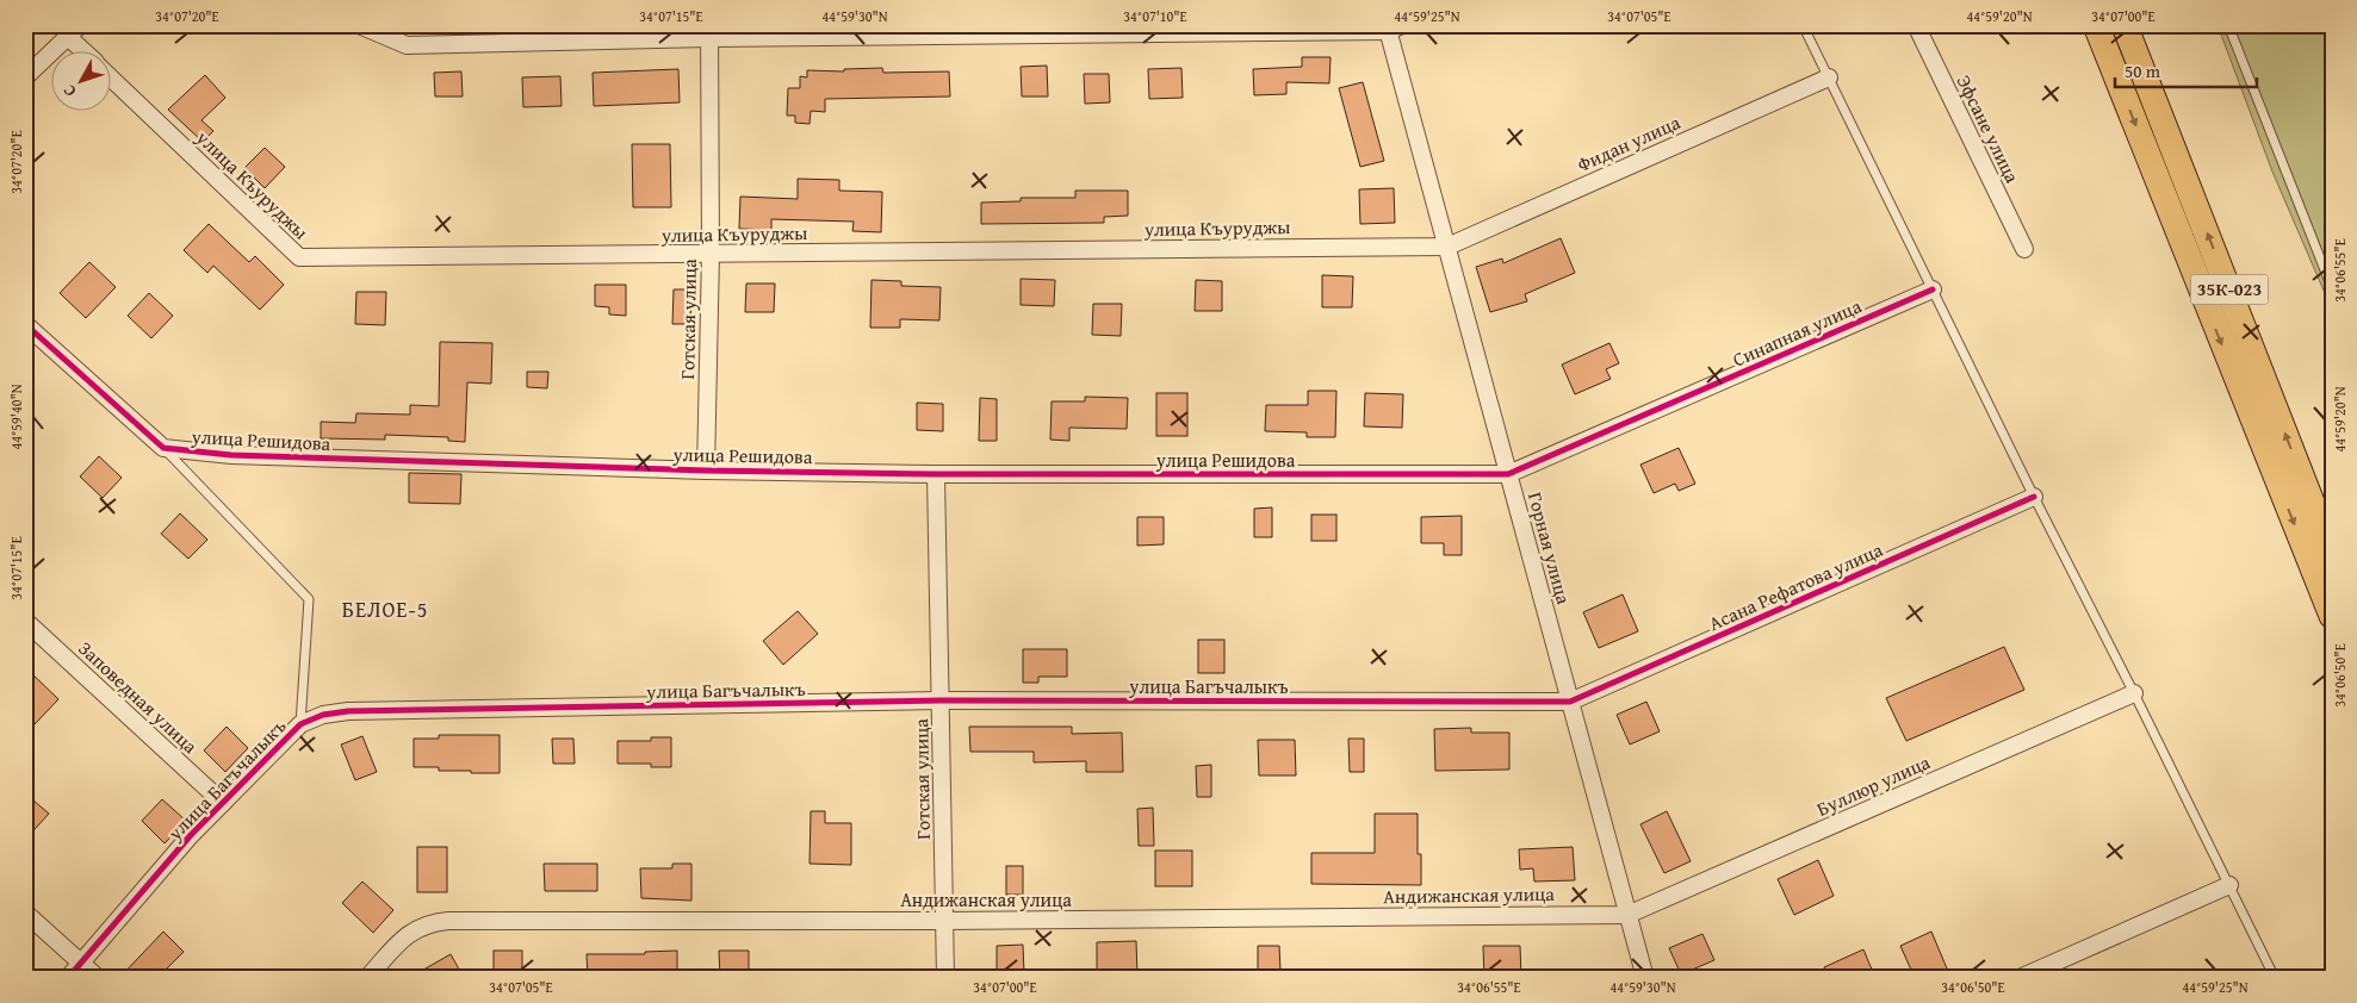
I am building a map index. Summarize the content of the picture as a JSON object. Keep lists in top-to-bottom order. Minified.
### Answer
{"streets":{"main road":["35К-023"],"street":["Эфсане улица","Фидан улица","улица Къуруджы","Готская улица","Синапная улица","улица Решидова","Горная улица","Асана Рефатова улица","улица Багъчалыкъ","Заповедная улица","Буллюр улица","Андижанская улица"]},"crossings":[["Фидан улица","улица Къуруджы"],["Фидан улица","Горная улица"],["улица Къуруджы","Готская улица"],["улица Къуруджы","Горная улица"],["Готская улица","улица Решидова"],["Готская улица","улица Багъчалыкъ"],["Готская улица","Андижанская улица"],["Синапная улица","улица Решидова"],["Синапная улица","Горная улица"],["улица Решидова","Горная улица"],["Горная улица","Асана Рефатова улица"],["Горная улица","улица Багъчалыкъ"],["Горная улица","Буллюр улица"],["Горная улица","Андижанская улица"],["Асана Рефатова улица","улица Багъчалыкъ"],["улица Багъчалыкъ","Заповедная улица"],["Буллюр улица","Андижанская улица"]],"districts":["БЕЛОЕ-5"],"scale_bar":"50 m","north":"bottom left","coordinates":["34°07'20\"E","34°07'15\"E","44°59'30\"N","34°07'10\"E","44°59'25\"N","34°07'05\"E","44°59'20\"N","34°07'00\"E","34°06'55\"E","44°59'40\"N","34°06'50\"E"]}
